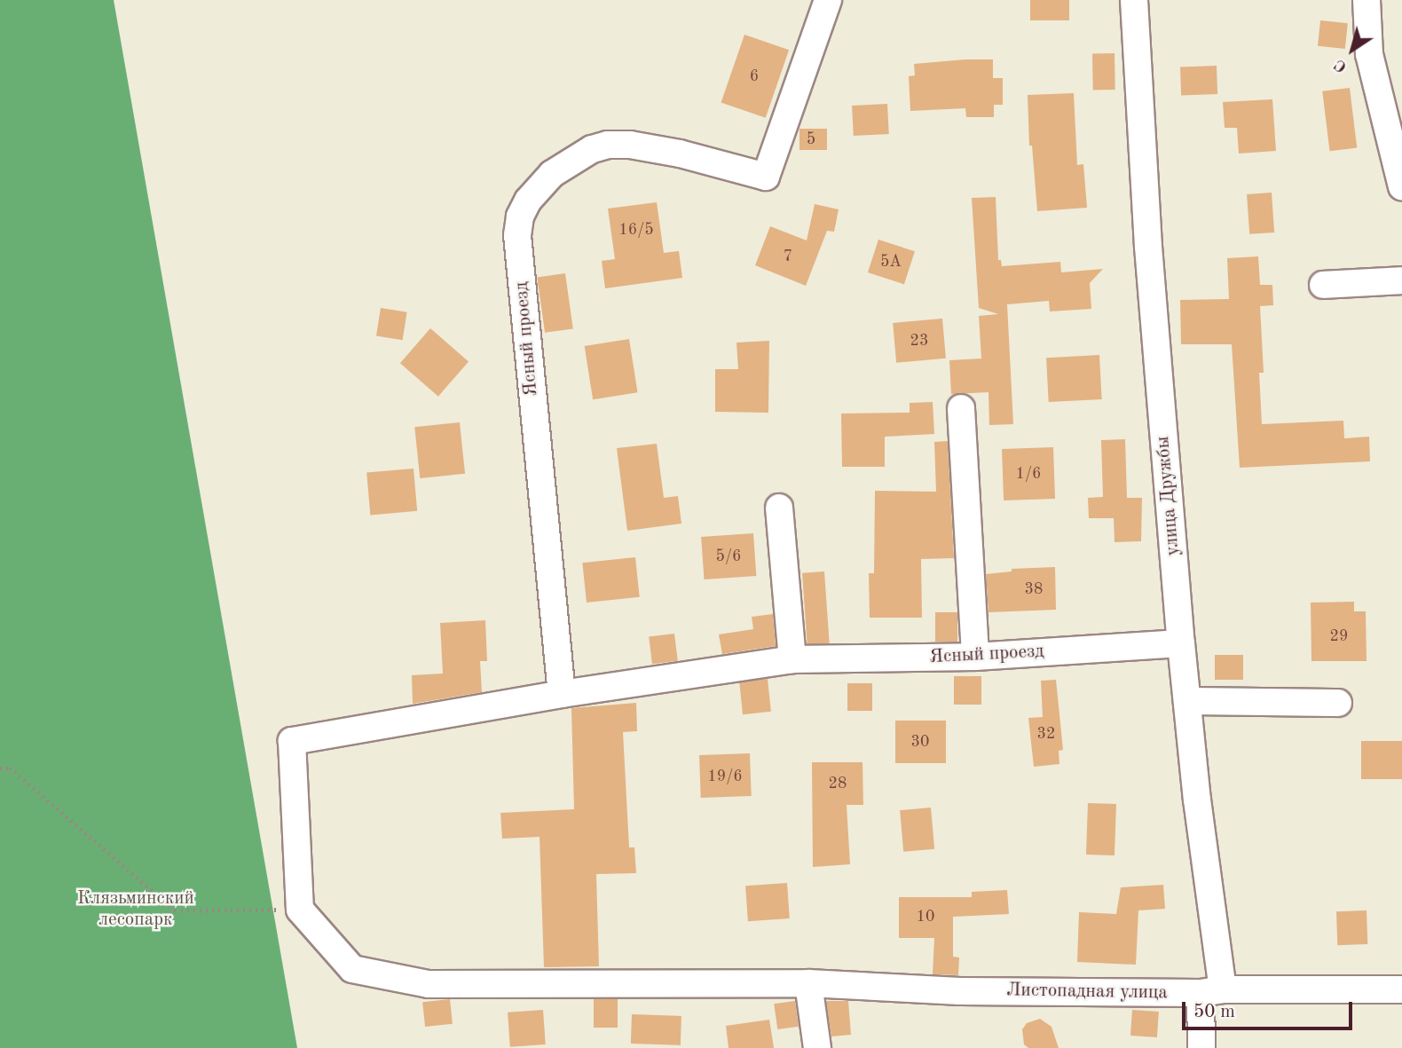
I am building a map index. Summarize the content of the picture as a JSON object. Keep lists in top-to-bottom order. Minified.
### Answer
{"streets":{"street":["Ясный проезд","улица Дружбы","Листопадная улица"]},"crossings":[["Ясный проезд","улица Дружбы"],["улица Дружбы","Листопадная улица"]],"parks":["Клязьминский лесопарк"],"house_numbers":["6","5","16/5","7","5А","23","1/6","5/6","38","29","32","30","19/6","28","10"],"scale_bar":"50 m","north":"bottom left"}
